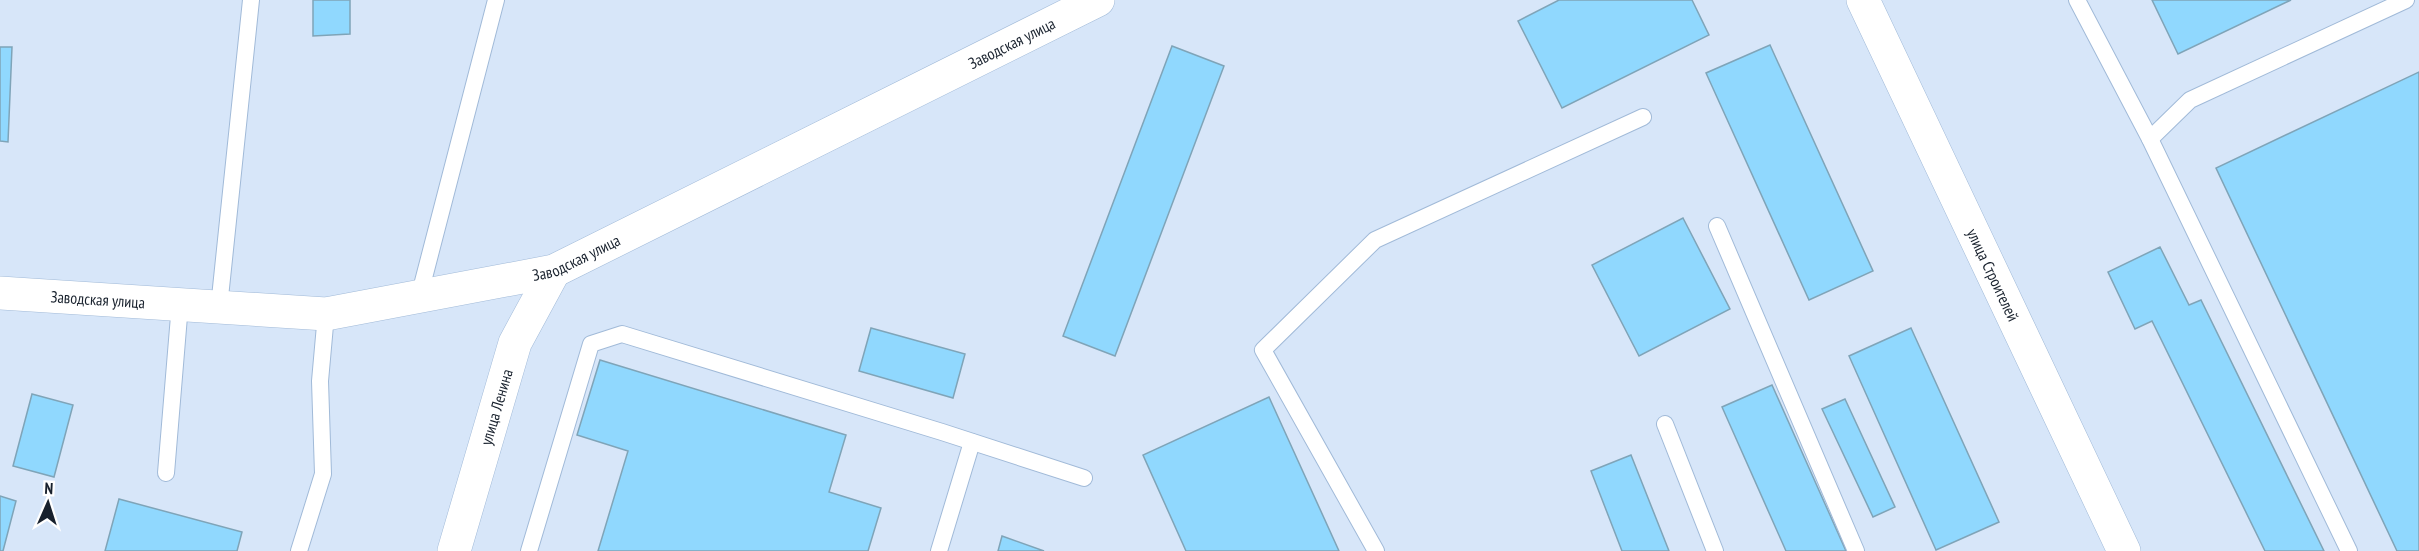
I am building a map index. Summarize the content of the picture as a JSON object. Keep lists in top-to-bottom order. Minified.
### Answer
{"streets":{"street":["Заводская улица","улица Строителей","улица Ленина"]},"crossings":[["Заводская улица","улица Ленина"]],"north":"top"}
